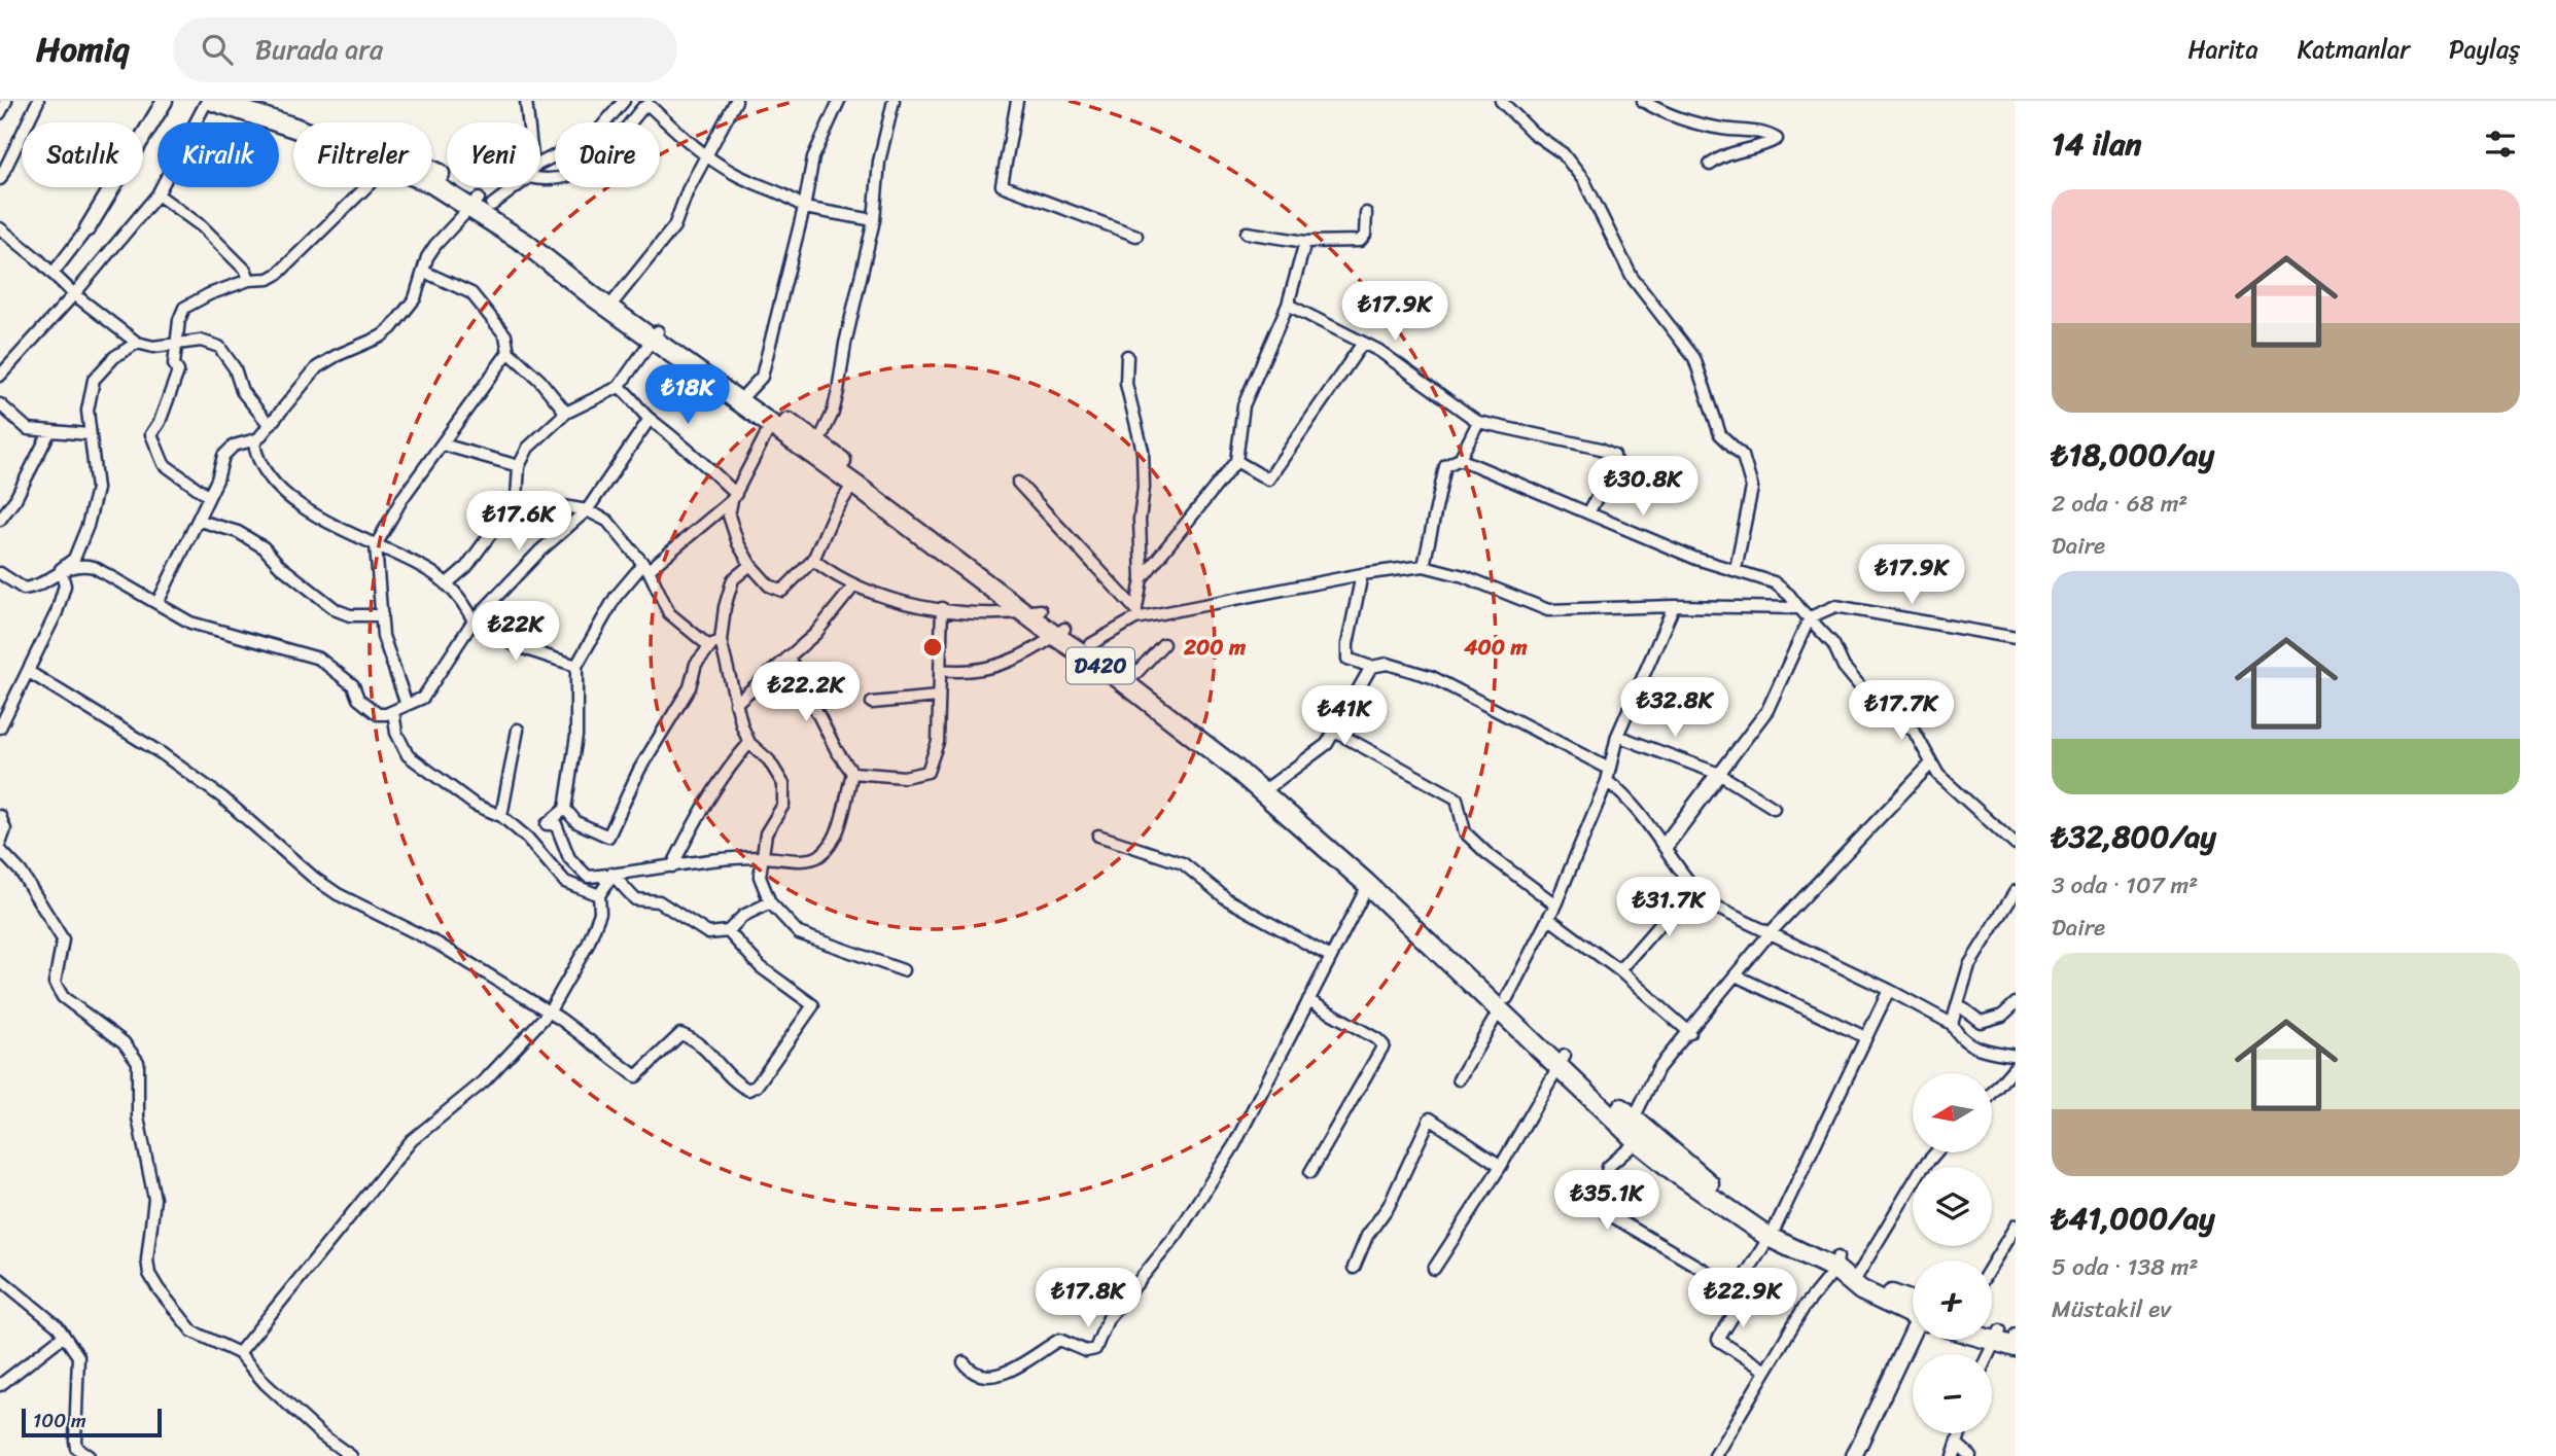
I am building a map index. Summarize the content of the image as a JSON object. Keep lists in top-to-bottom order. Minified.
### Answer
{"streets":{"highway":["D420"]},"scale_bar":"100 m","north":"left","page":{"header":"Homiq","search":"Burada ara","nav":["Harita","Katmanlar","Paylaş"],"heading":"14 ilan","chip":["Satılık","Kiralık","Filtreler","Yeni","Daire"],"list":[{"name":"₺18,000/ay","note":"2 oda · 68 m² · Daire"},{"name":"₺32,800/ay","note":"3 oda · 107 m² · Daire"},{"name":"₺41,000/ay","note":"5 oda · 138 m² · Müstakil ev"}],"price":["₺17.9K","₺18K","₺30.8K","₺17.6K","₺17.9K","₺22K","₺22.2K","₺32.8K","₺17.7K","₺41K","₺31.7K","₺35.1K","₺17.8K","₺22.9K"],"map_buttons":["+","−"],"scale":"100 m"},"rings":["200 m","400 m"]}
